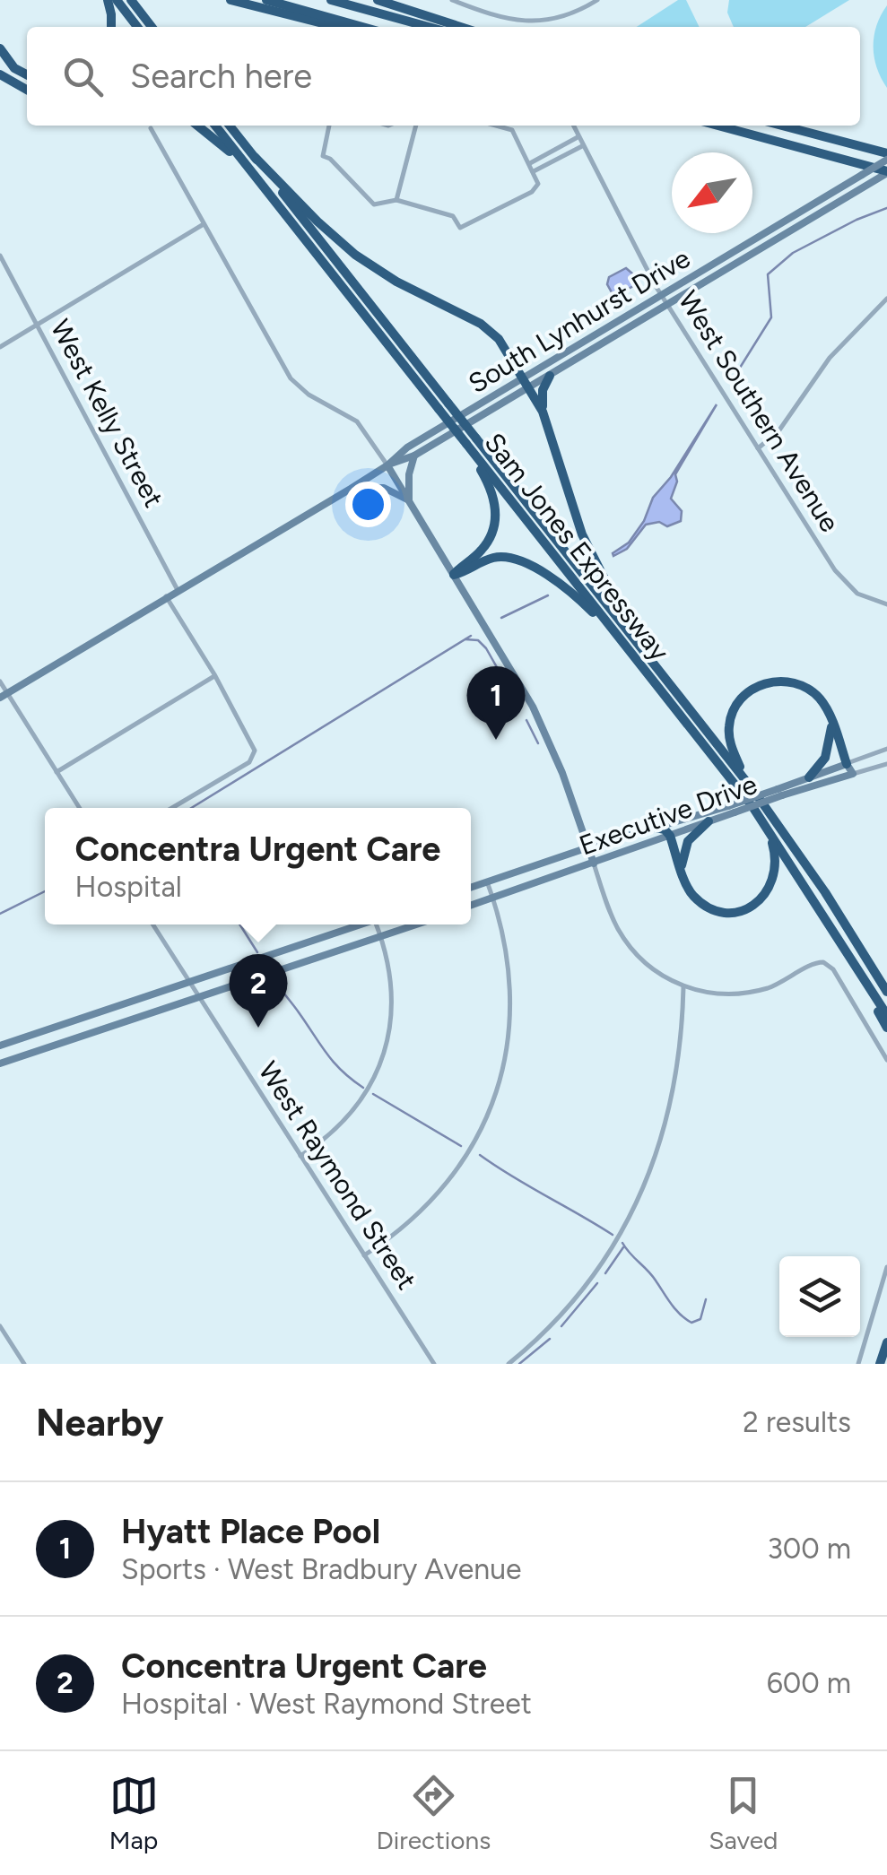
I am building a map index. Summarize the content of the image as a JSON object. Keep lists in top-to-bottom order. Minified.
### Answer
{"streets":{"highway":["Sam Jones Expressway"],"street":["South Lynhurst Drive","West Southern Avenue","West Kelly Street","Executive Drive","West Raymond Street"]},"crossings":[["South Lynhurst Drive","West Southern Avenue"],["South Lynhurst Drive","West Kelly Street"]],"north":"bottom left","page":{"search":"Search here","pins":["1","2"],"popup":["Concentra Urgent Care","Hospital"],"heading":["Nearby","2 results"],"list":[{"mark":"1","name":"Hyatt Place Pool","note":"Sports · West Bradbury Avenue","value":"300 m"},{"mark":"2","name":"Concentra Urgent Care","note":"Hospital · West Raymond Street","value":"600 m"}],"nav":["Map","Directions","Saved"]}}
